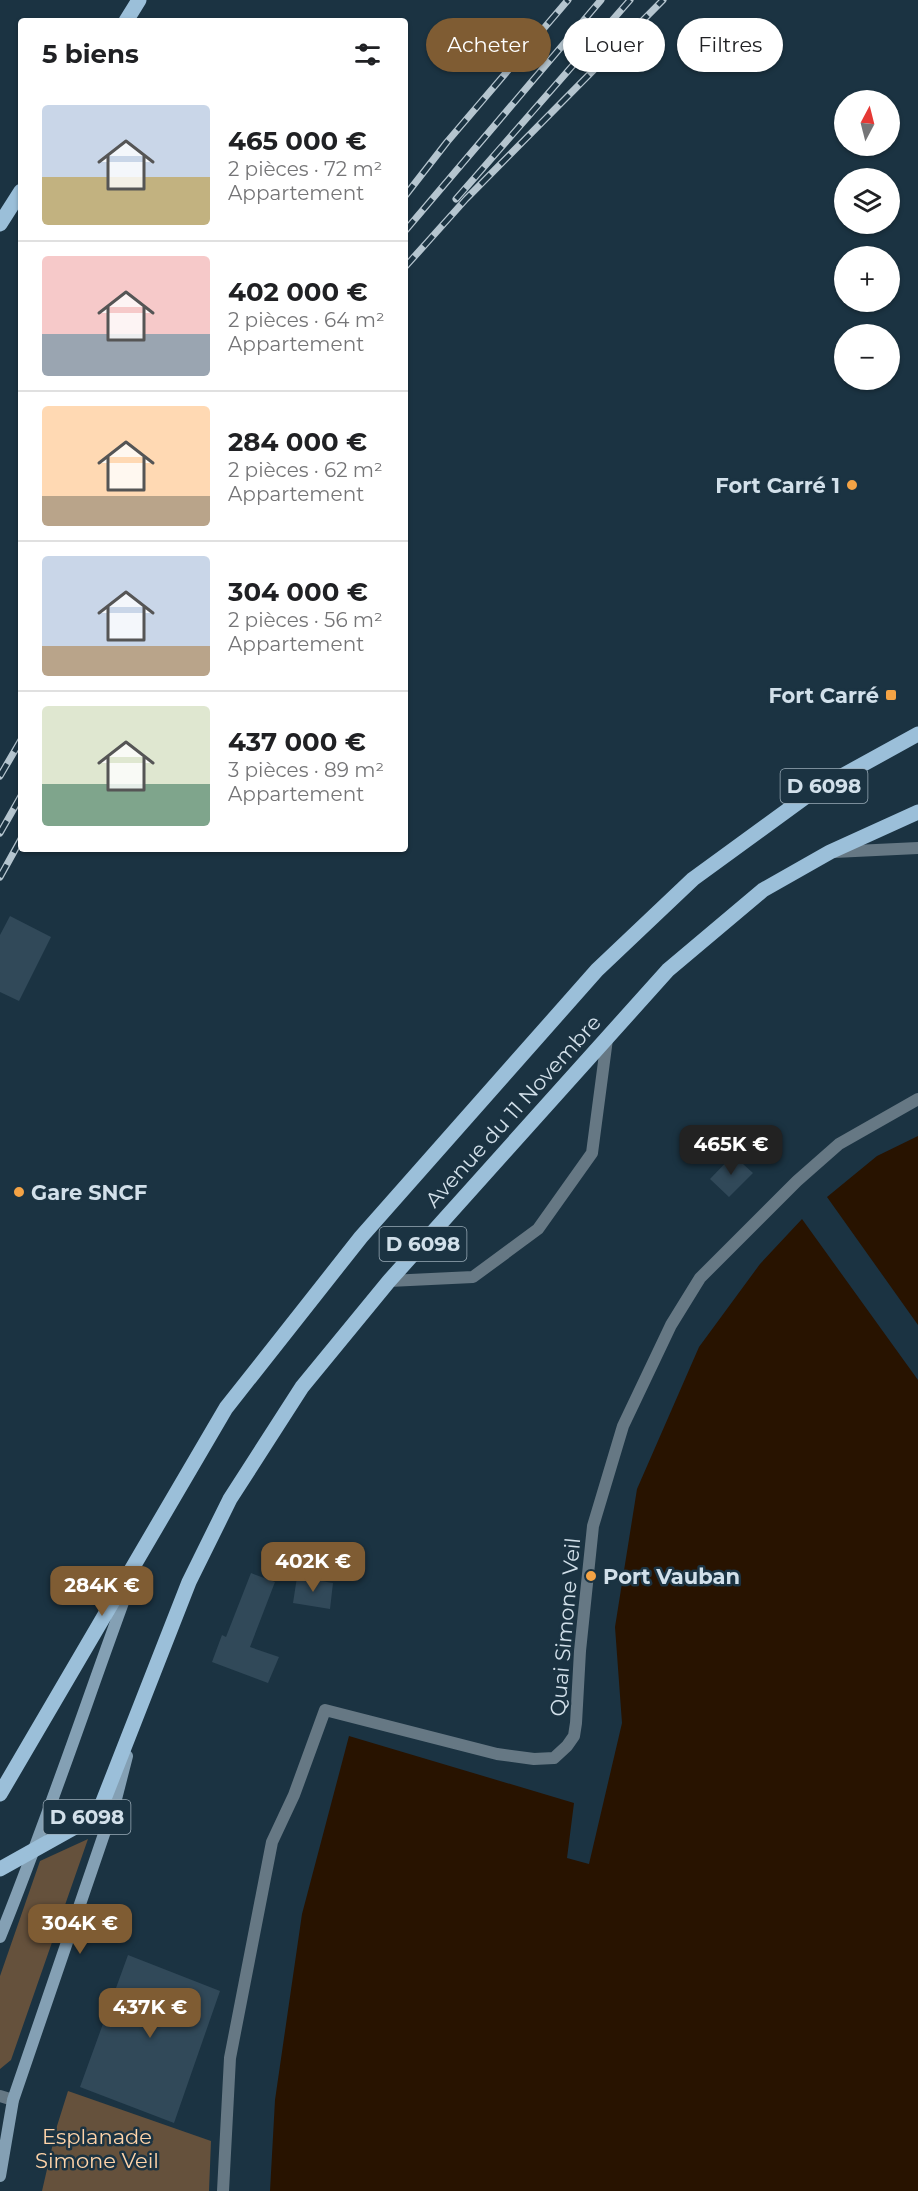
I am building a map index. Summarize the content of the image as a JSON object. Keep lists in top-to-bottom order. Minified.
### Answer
{"streets":{"main road":["D 6098","Avenue du 11 Novembre"],"street":["Quai Simone Veil"]},"crossings":[["D 6098","Avenue du 11 Novembre"]],"parks":["Esplanade Simone Veil"],"places":{"other":["Fort Carré 1","Gare SNCF","Port Vauban"],"transit":["Fort Carré"]},"north":"top","page":{"chip":["Acheter","Louer","Filtres"],"heading":"5 biens","map_buttons":["+","−"],"list":[{"name":"465 000 €","note":"2 pièces · 72 m² · Appartement"},{"name":"402 000 €","note":"2 pièces · 64 m² · Appartement"},{"name":"284 000 €","note":"2 pièces · 62 m² · Appartement"},{"name":"304 000 €","note":"2 pièces · 56 m² · Appartement"},{"name":"437 000 €","note":"3 pièces · 89 m² · Appartement"}],"price":["465K €","402K €","284K €","304K €","437K €"]}}
